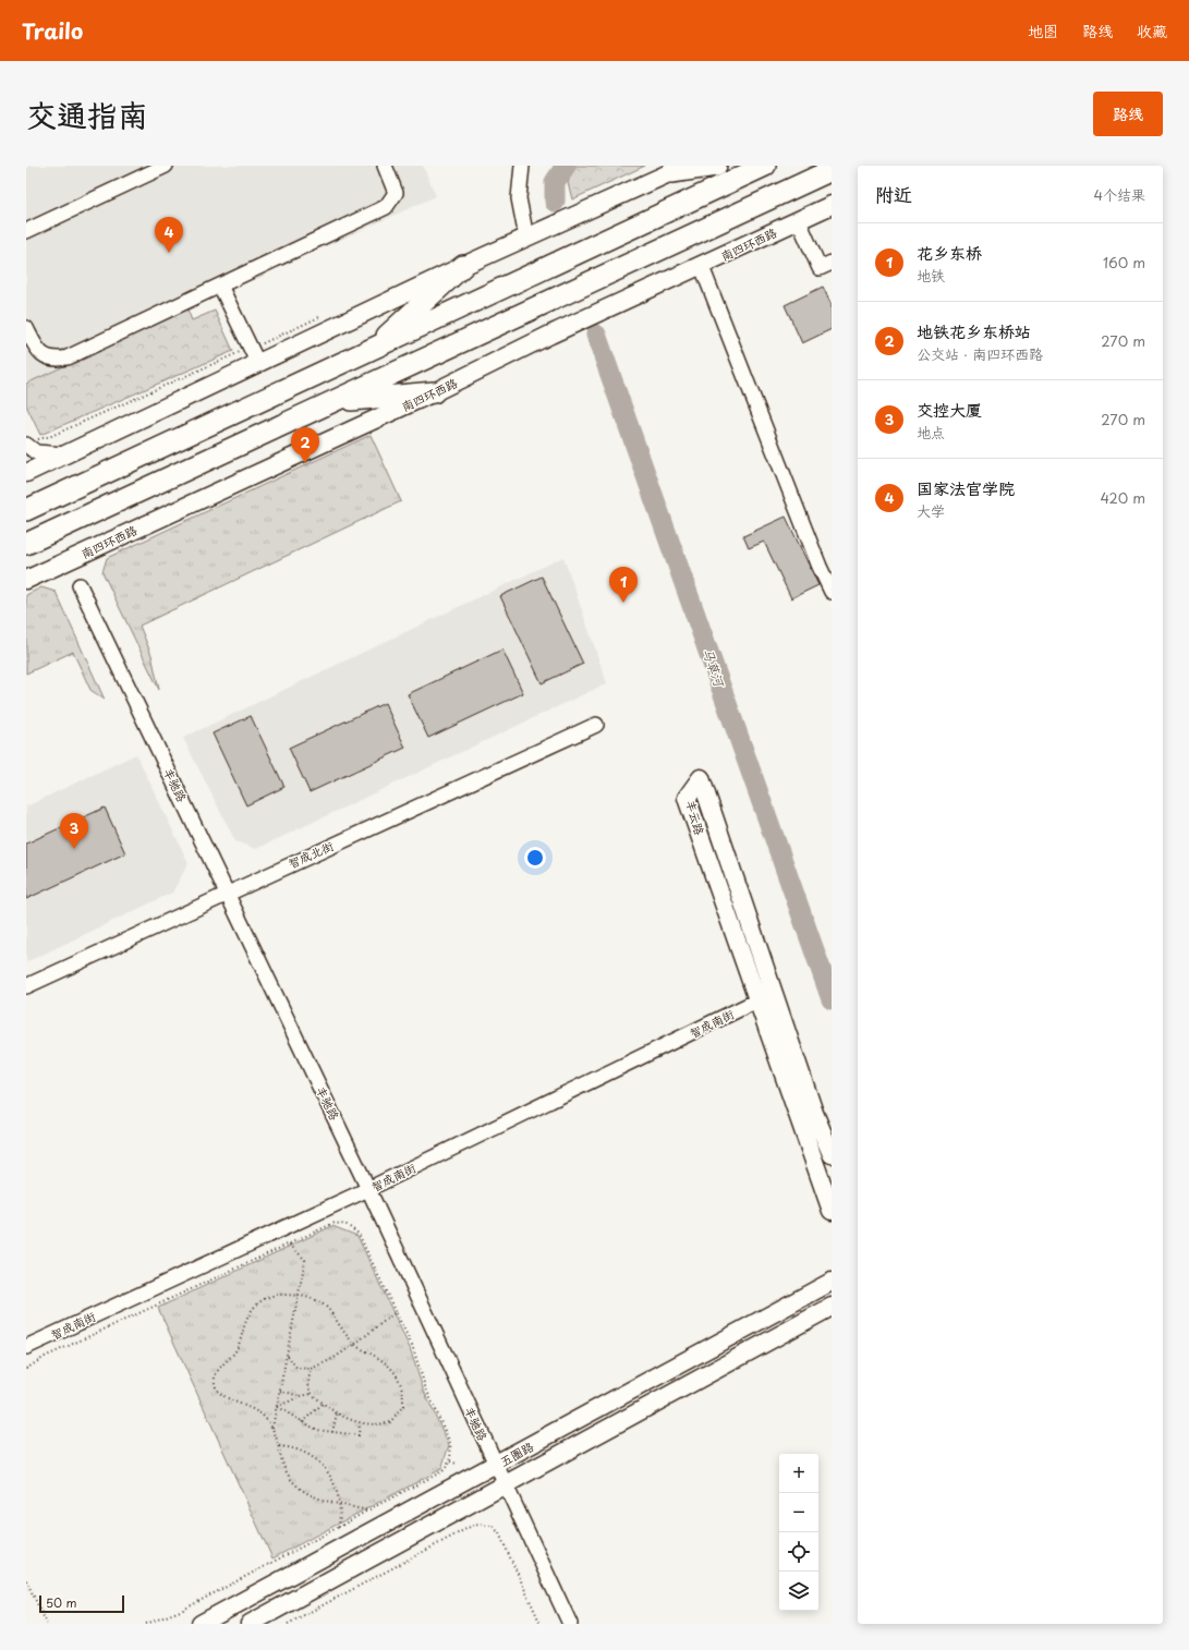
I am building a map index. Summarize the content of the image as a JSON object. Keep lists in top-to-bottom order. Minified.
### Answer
{"streets":{"main road":["南四环西路","丰云路","五圈路"],"street":["丰驰路","智成北街","智成南街"]},"crossings":[["丰驰路","智成北街"],["丰驰路","智成南街"],["丰驰路","五圈路"],["丰云路","智成南街"]],"water":["马草河"],"scale_bar":"50 m","page":{"header":"Trailo","nav":["地图","路线","收藏"],"title":"交通指南","buttons":"路线","heading":["附近","4个结果"],"pins":["4","2","1","3"],"list":[{"mark":"1","name":"花乡东桥","note":"地铁","value":"160 m"},{"mark":"2","name":"地铁花乡东桥站","note":"公交站 · 南四环西路","value":"270 m"},{"mark":"3","name":"交控大厦","note":"地点","value":"270 m"},{"mark":"4","name":"国家法官学院","note":"大学","value":"420 m"}],"map_buttons":["+","−"],"scale":"50 m"}}
